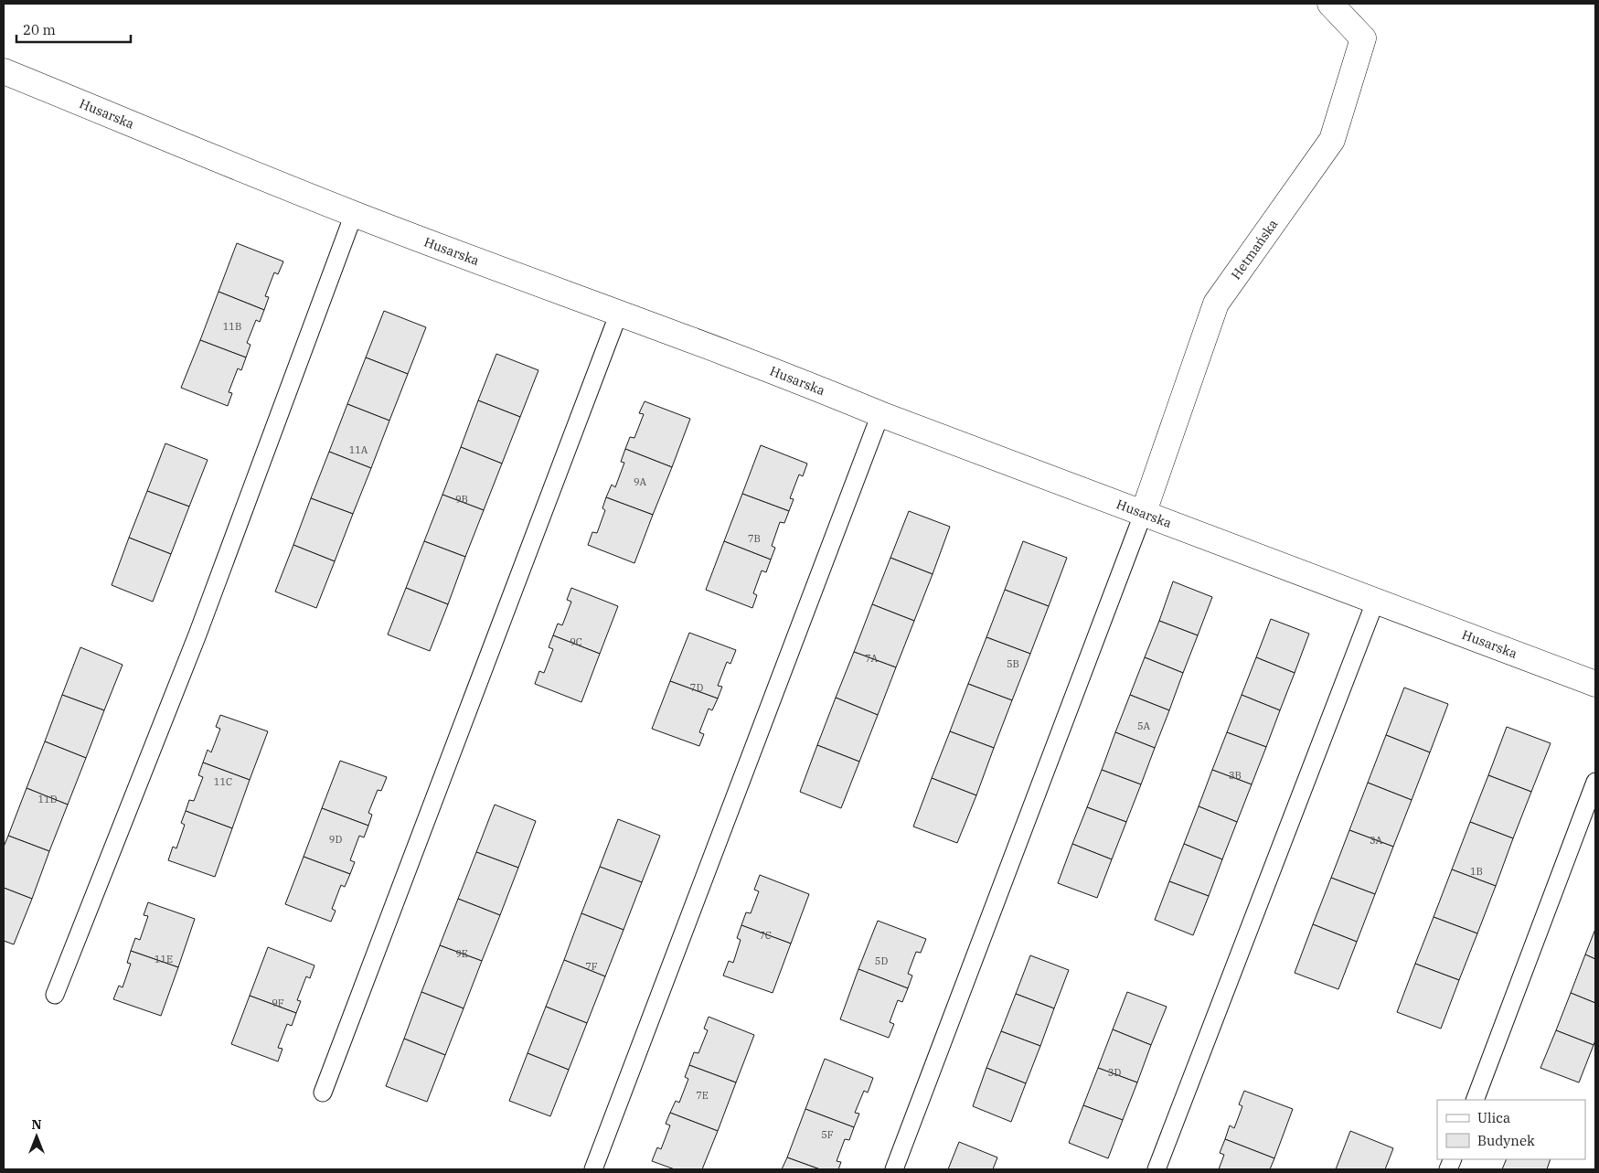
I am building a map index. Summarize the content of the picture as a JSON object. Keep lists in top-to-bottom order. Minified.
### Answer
{"streets":{"street":["Husarska","Hetmańska"]},"crossings":[["Husarska","Hetmańska"]],"house_numbers":["11B","11A","9A","9B","7B","9C","7A","5B","7D","5A","3B","11C","11D","9D","3A","1B","7C","9E","11E","5D","7F","9F","3D","7E","5F"],"legend":["Ulica","Budynek"],"scale_bar":"20 m","north":"top"}
